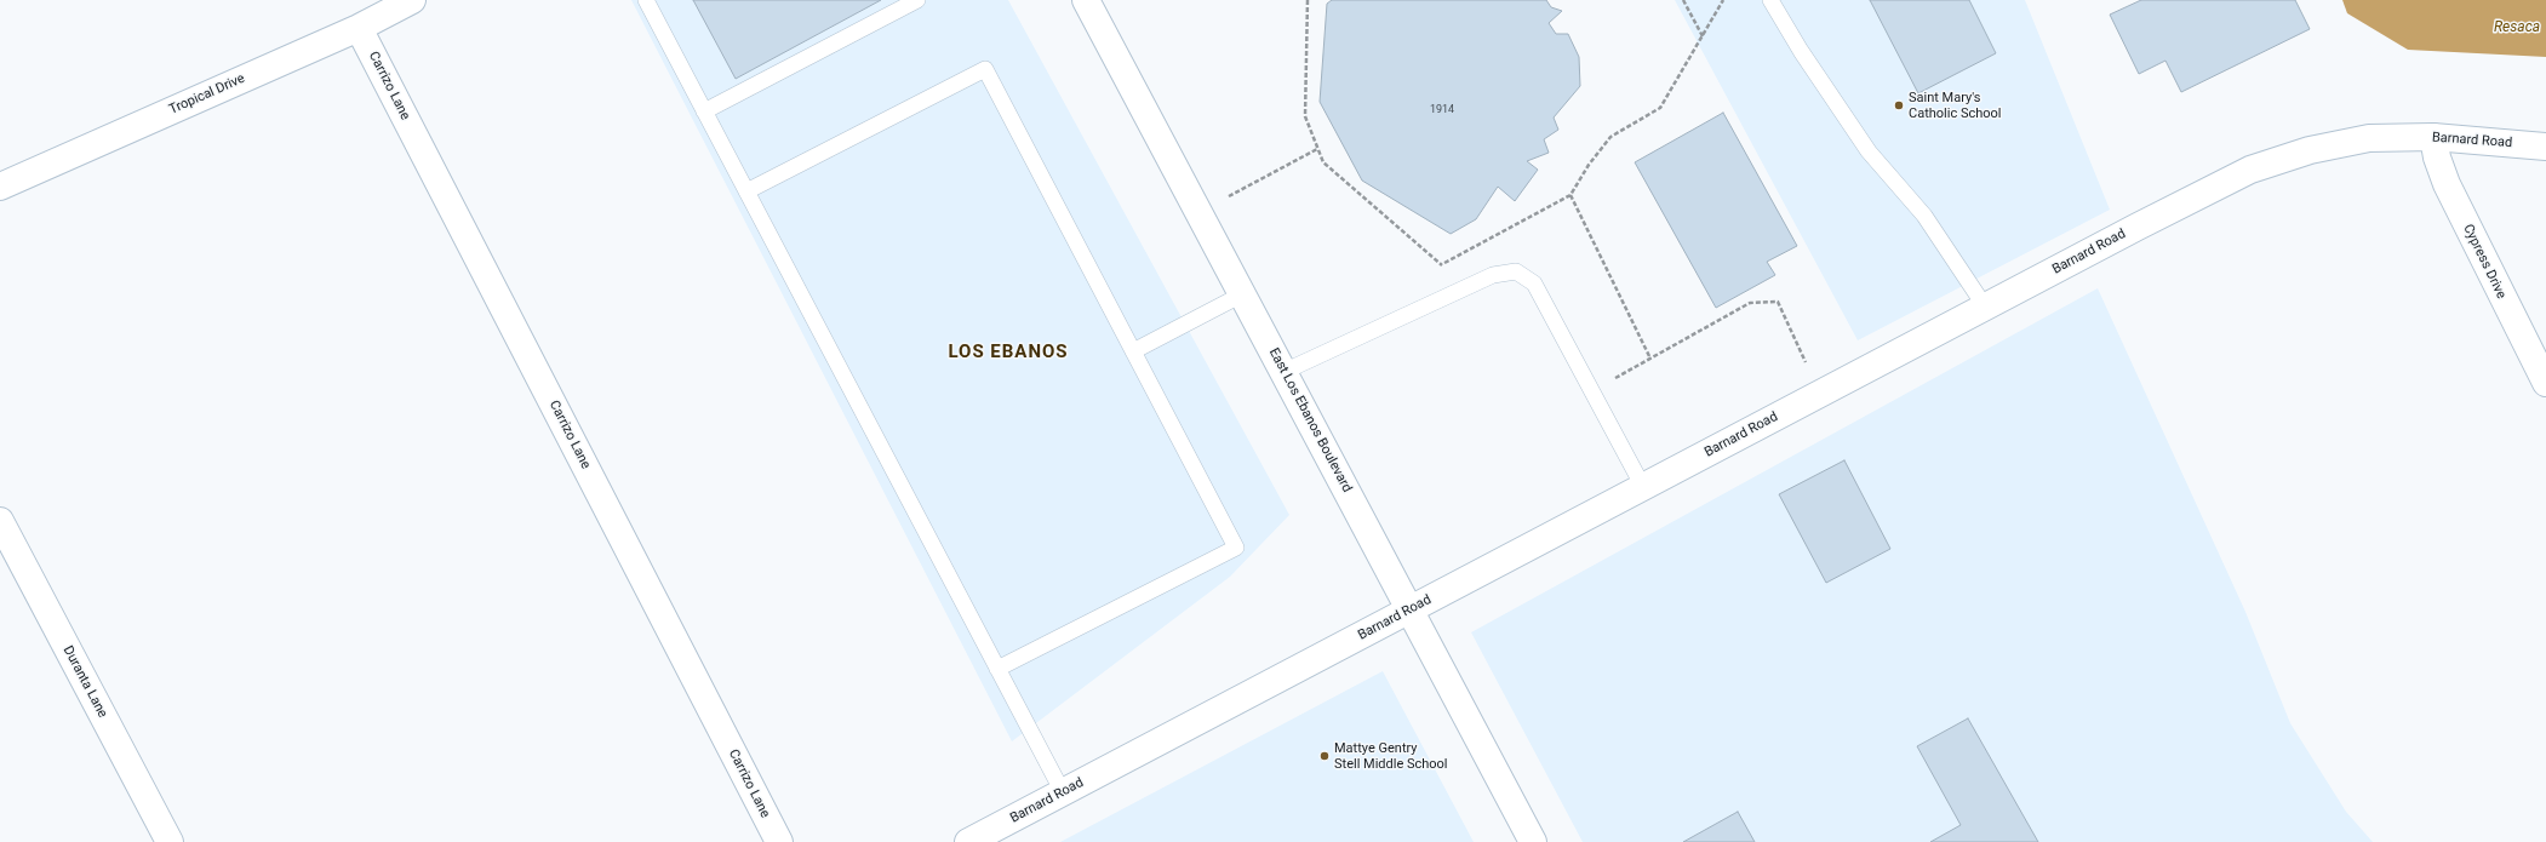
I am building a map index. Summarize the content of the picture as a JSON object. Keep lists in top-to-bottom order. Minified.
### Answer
{"streets":{"street":["Carrizo Lane","Tropical Drive","Barnard Road","Cypress Drive","East Los Ebanos Boulevard","Duranta Lane"]},"crossings":[["Carrizo Lane","Tropical Drive"],["Barnard Road","Cypress Drive"],["Barnard Road","East Los Ebanos Boulevard"]],"districts":["LOS EBANOS"],"water":["Resaca"],"places":["Saint Mary's Catholic School","Mattye Gentry Stell Middle School"],"house_numbers":["1914"]}
